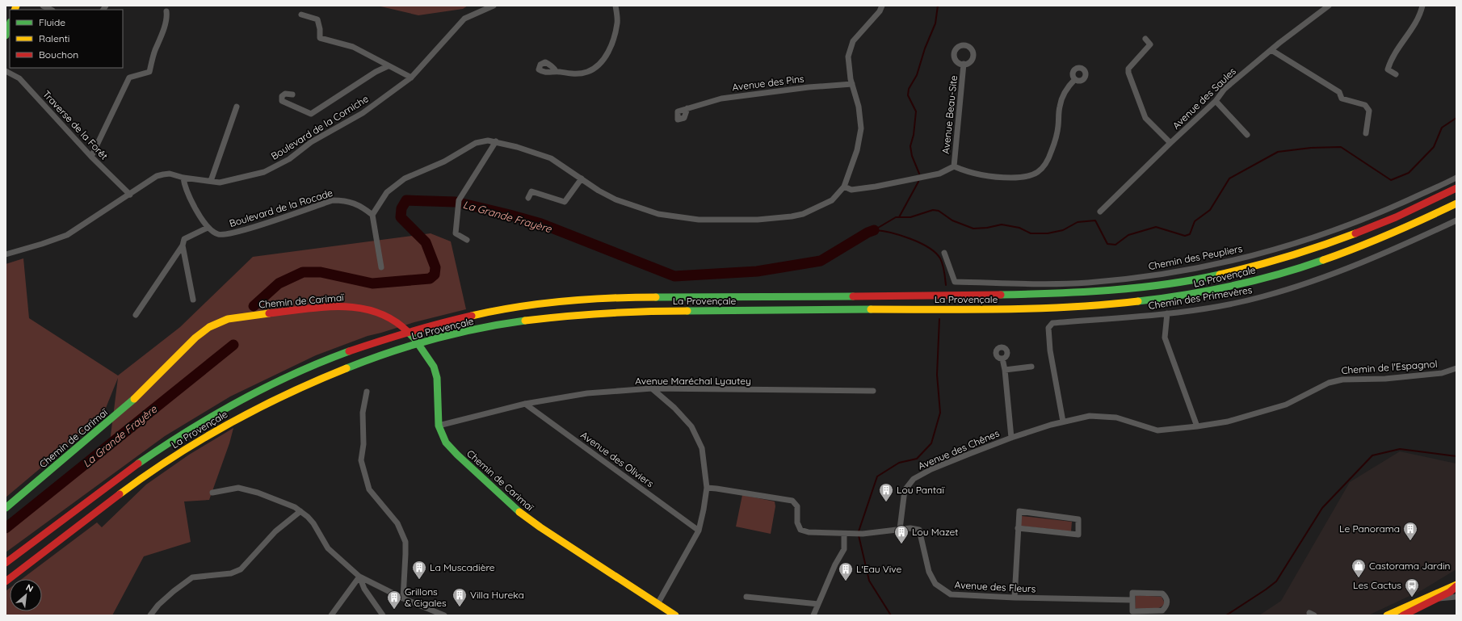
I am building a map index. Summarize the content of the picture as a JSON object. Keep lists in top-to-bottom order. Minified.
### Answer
{"streets":{"main road":["La Provençale","Chemin de Carimaï"],"street":["Avenue des Pins","Avenue des Saules","Avenue Beau-Site","Traverse de la Forêt","Boulevard de la Corniche","Boulevard de la Rocade","Chemin des Peupliers","Chemin des Primevères","Chemin de l'Espagnol","Avenue Maréchal Lyautey","Avenue des Chênes","Avenue des Oliviers","Avenue des Fleurs"]},"crossings":[["Traverse de la Forêt","Boulevard de la Corniche"],["Chemin des Primevères","Chemin de l'Espagnol"],["Chemin des Primevères","Avenue des Chênes"],["Chemin de Carimaï","Avenue Maréchal Lyautey"],["Chemin de l'Espagnol","Avenue des Chênes"],["Avenue Maréchal Lyautey","Avenue des Oliviers"],["Avenue des Chênes","Avenue des Fleurs"]],"water":["La Grande Frayère"],"places":{"building":["Lou Pantaï","Le Panorama","Lou Mazet","La Muscadière","L'Eau Vive","Villa Hureka","Grillons & Cigales"],"shop":["Castorama Jardin"],"bus stop":["Les Cactus"]},"legend":["Fluide","Ralenti","Bouchon"],"north":"top right"}
